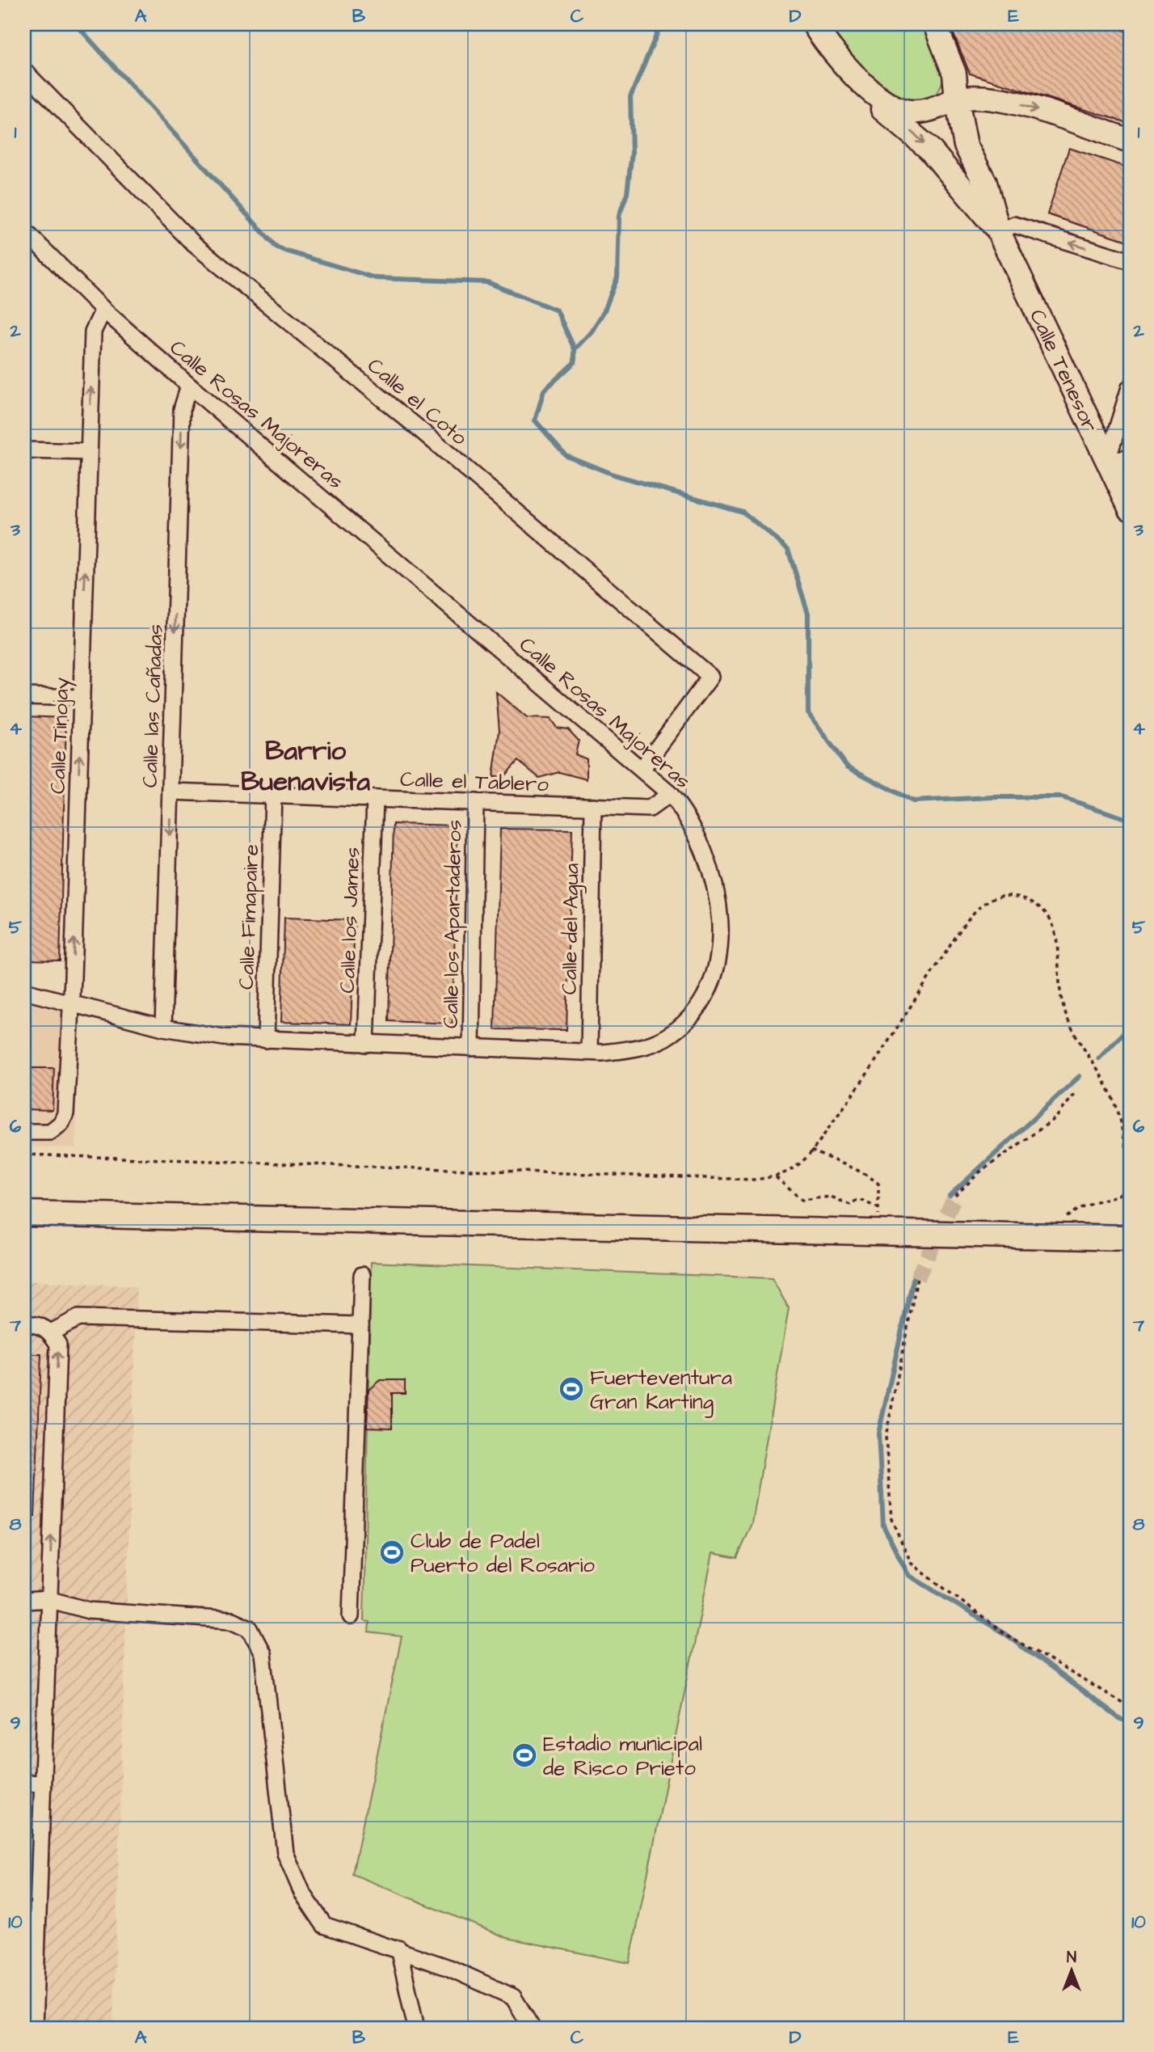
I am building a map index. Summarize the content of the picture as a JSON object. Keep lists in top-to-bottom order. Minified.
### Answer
{"streets":{"street":["Calle Tenesor","Calle el Coto","Calle Rosas Majoreras","Calle las Cañadas","Calle Tinojay","Calle el Tablero","Calle Fimapaire","Calle los James","Calle los Apartaderos","Calle del Agua"]},"crossings":[["Calle el Coto","Calle Rosas Majoreras"],["Calle Rosas Majoreras","Calle las Cañadas"],["Calle Rosas Majoreras","Calle Tinojay"],["Calle Rosas Majoreras","Calle el Tablero"],["Calle Rosas Majoreras","Calle Fimapaire"],["Calle Rosas Majoreras","Calle los James"],["Calle Rosas Majoreras","Calle los Apartaderos"],["Calle Rosas Majoreras","Calle del Agua"],["Calle las Cañadas","Calle el Tablero"],["Calle el Tablero","Calle Fimapaire"],["Calle el Tablero","Calle los James"],["Calle el Tablero","Calle los Apartaderos"],["Calle el Tablero","Calle del Agua"]],"one_way":["Calle las Cañadas","Calle Tinojay"],"districts":["Barrio Buenavista"],"places":{"sports":["Fuerteventura Gran Karting","Club de Padel Puerto del Rosario","Estadio municipal de Risco Prieto"]},"north":"top","grid":{"columns":["A","B","C","D","E"],"rows":["1","2","3","4","5","6","7","8","9","10"]}}
